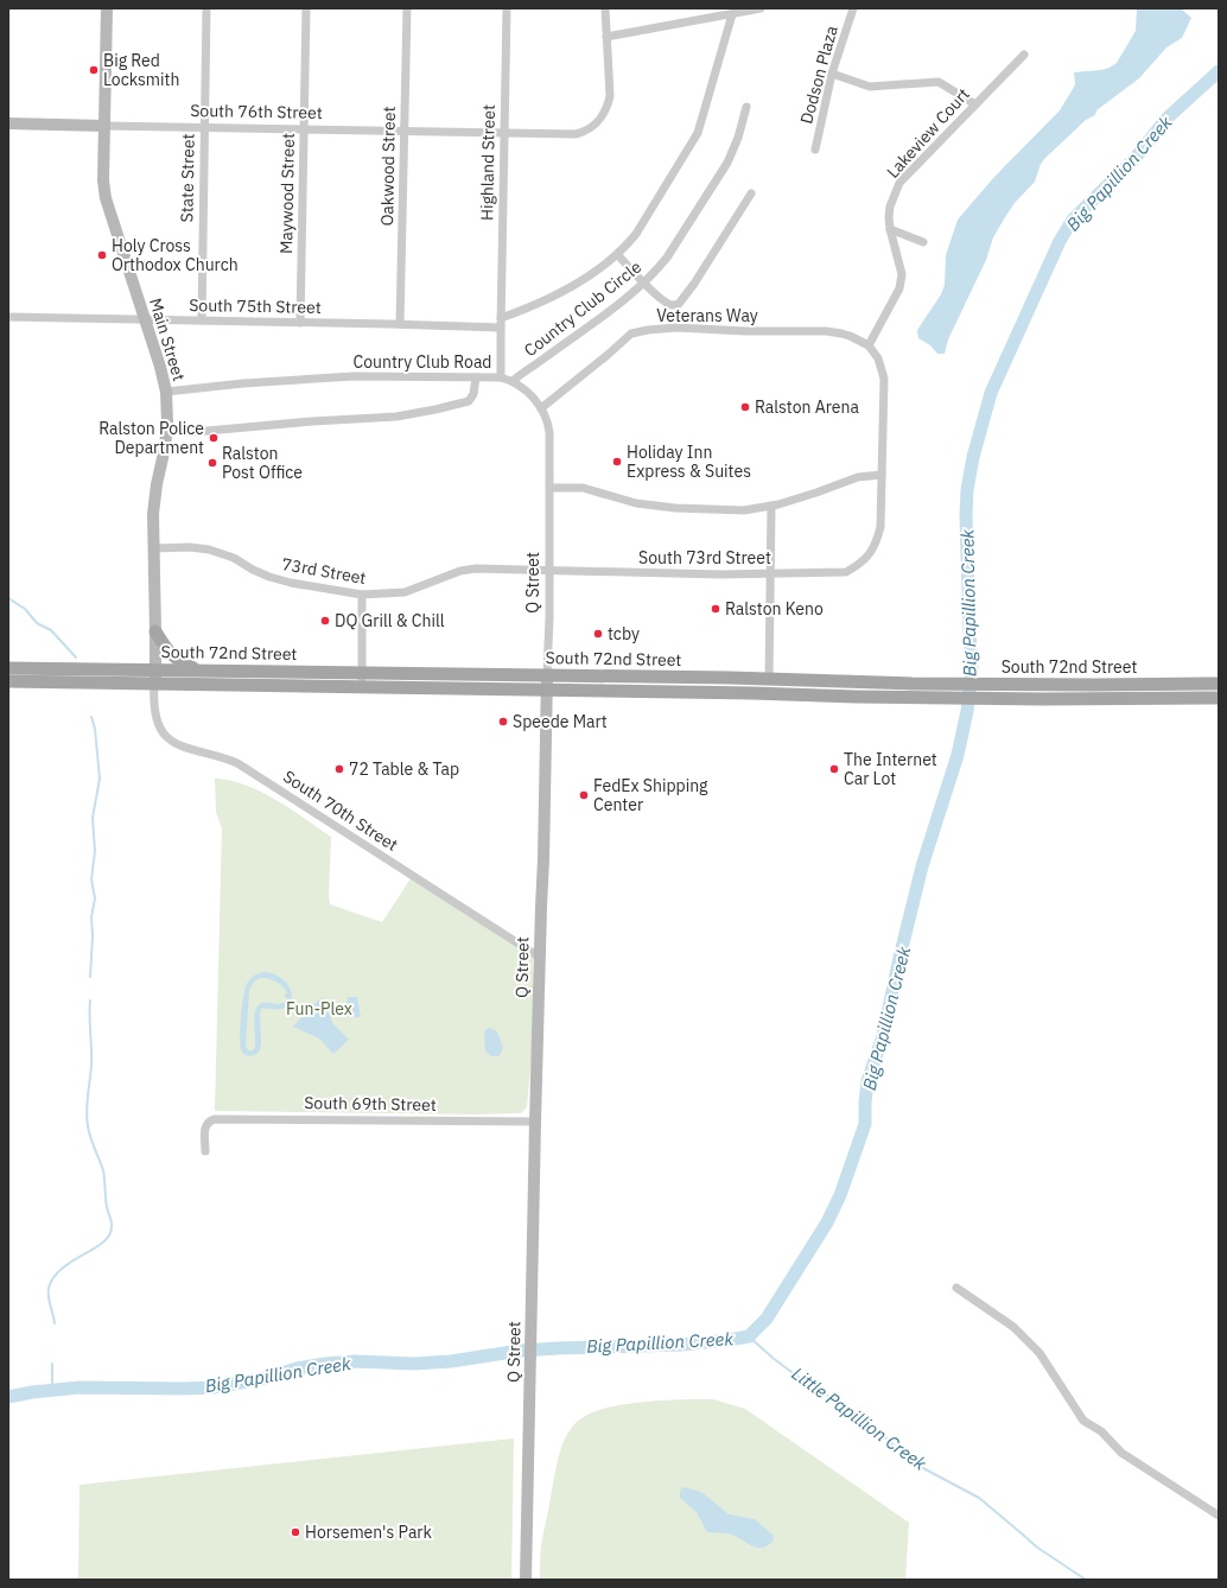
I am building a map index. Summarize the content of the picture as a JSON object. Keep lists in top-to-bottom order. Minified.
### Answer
{"streets":{"main road":["South 76th Street","Main Street","Q Street","South 72nd Street"],"street":["Dodson Plaza","Lakeview Court","Highland Street","Oakwood Street","State Street","Maywood Street","South 75th Street","Country Club Circle","Veterans Way","Country Club Road","South 73rd Street","73rd Street","South 70th Street","South 69th Street"]},"crossings":[["South 76th Street","Highland Street"],["South 76th Street","Oakwood Street"],["South 76th Street","State Street"],["South 76th Street","Maywood Street"],["South 76th Street","Main Street"],["Lakeview Court","Veterans Way"],["Highland Street","South 75th Street"],["Highland Street","Country Club Road"],["Oakwood Street","South 75th Street"],["State Street","South 75th Street"],["Maywood Street","South 75th Street"],["South 75th Street","Main Street"],["South 75th Street","Country Club Road"],["Country Club Circle","Q Street"],["Veterans Way","Q Street"],["Main Street","Country Club Road"],["Main Street","73rd Street"],["Main Street","South 72nd Street"],["Main Street","South 70th Street"],["Country Club Road","Q Street"],["South 73rd Street","73rd Street"],["South 73rd Street","Q Street"],["73rd Street","Q Street"],["Q Street","South 72nd Street"],["Q Street","South 70th Street"],["Q Street","South 69th Street"],["South 72nd Street","South 70th Street"]],"water":["Big Papillion Creek","Little Papillion Creek"],"parks":["Fun-Plex"],"places":["Big Red Locksmith","Holy Cross Orthodox Church","Ralston Arena","Ralston Police Department","Holiday Inn Express & Suites","Ralston Post Office","Ralston Keno","DQ Grill & Chill","tcby","Speede Mart","72 Table & Tap","The Internet Car Lot","FedEx Shipping Center","Horsemen's Park"]}
